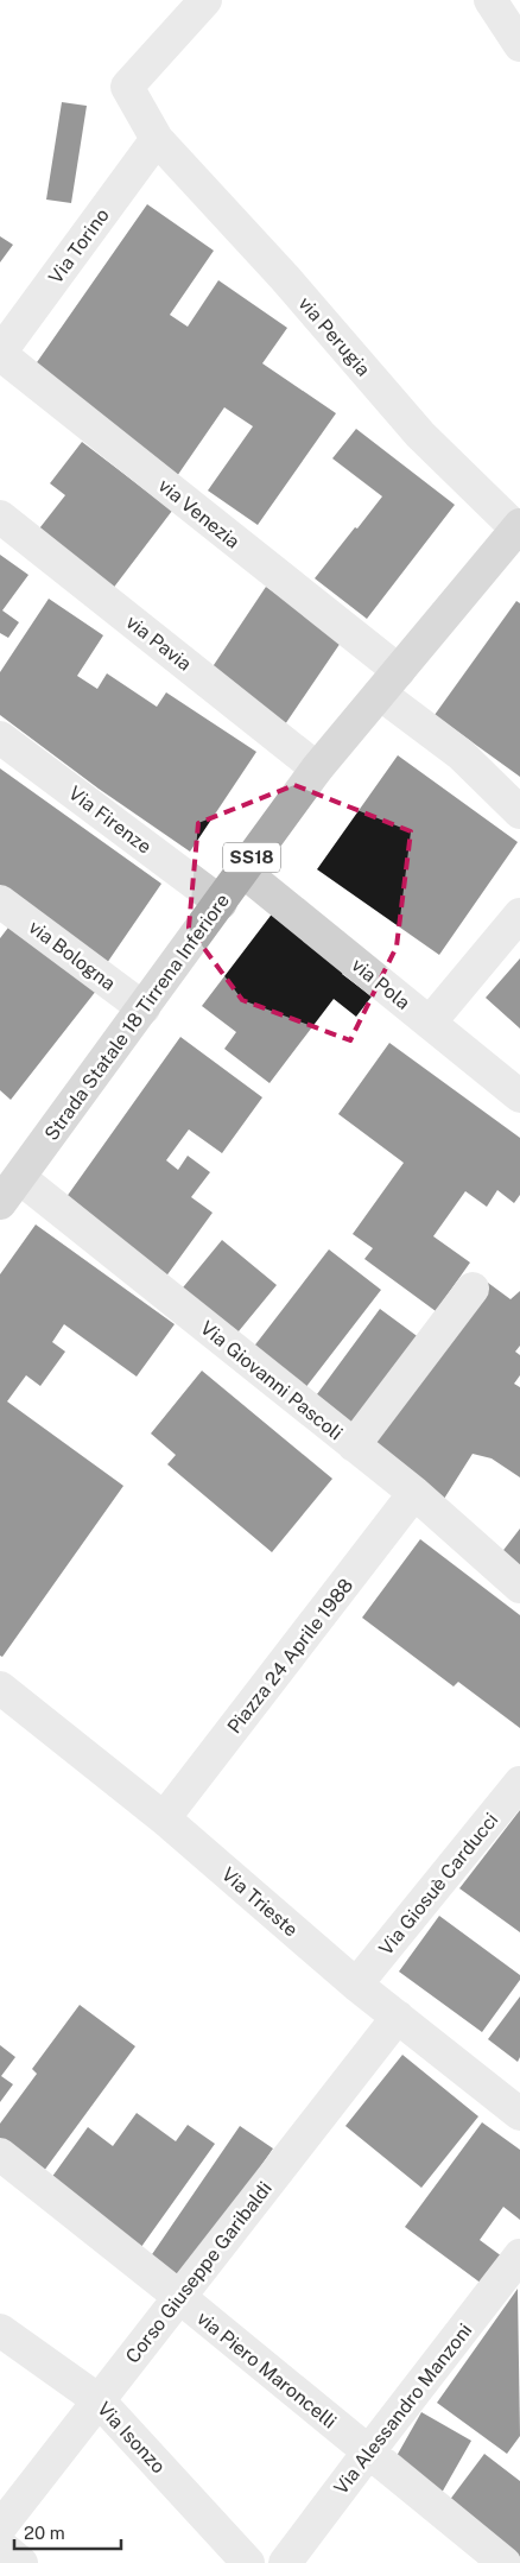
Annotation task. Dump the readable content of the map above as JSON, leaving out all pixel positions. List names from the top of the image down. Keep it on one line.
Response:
{"streets":{"main road":["SS18","Strada Statale 18 Tirrena Inferiore"],"street":["Via Torino","via Perugia","via Venezia","via Pavia","Via Firenze","via Bologna","via Pola","Via Giovanni Pascoli","Piazza 24 Aprile 1988","Via Giosuè Carducci","Via Trieste","Corso Giuseppe Garibaldi","via Piero Maroncelli","Via Alessandro Manzoni","Via Isonzo"]},"crossings":[["Via Torino","via Perugia"],["Via Torino","via Venezia"],["via Perugia","Strada Statale 18 Tirrena Inferiore"],["via Venezia","Strada Statale 18 Tirrena Inferiore"],["via Pavia","Strada Statale 18 Tirrena Inferiore"],["Via Firenze","Strada Statale 18 Tirrena Inferiore"],["via Bologna","Strada Statale 18 Tirrena Inferiore"],["via Pola","Strada Statale 18 Tirrena Inferiore"],["Strada Statale 18 Tirrena Inferiore","Via Giovanni Pascoli"],["Via Giovanni Pascoli","Piazza 24 Aprile 1988"],["Piazza 24 Aprile 1988","Via Trieste"],["Via Giosuè Carducci","Via Trieste"],["Via Trieste","Corso Giuseppe Garibaldi"],["Corso Giuseppe Garibaldi","via Piero Maroncelli"],["Corso Giuseppe Garibaldi","Via Isonzo"],["via Piero Maroncelli","Via Alessandro Manzoni"]],"scale_bar":"20 m"}
